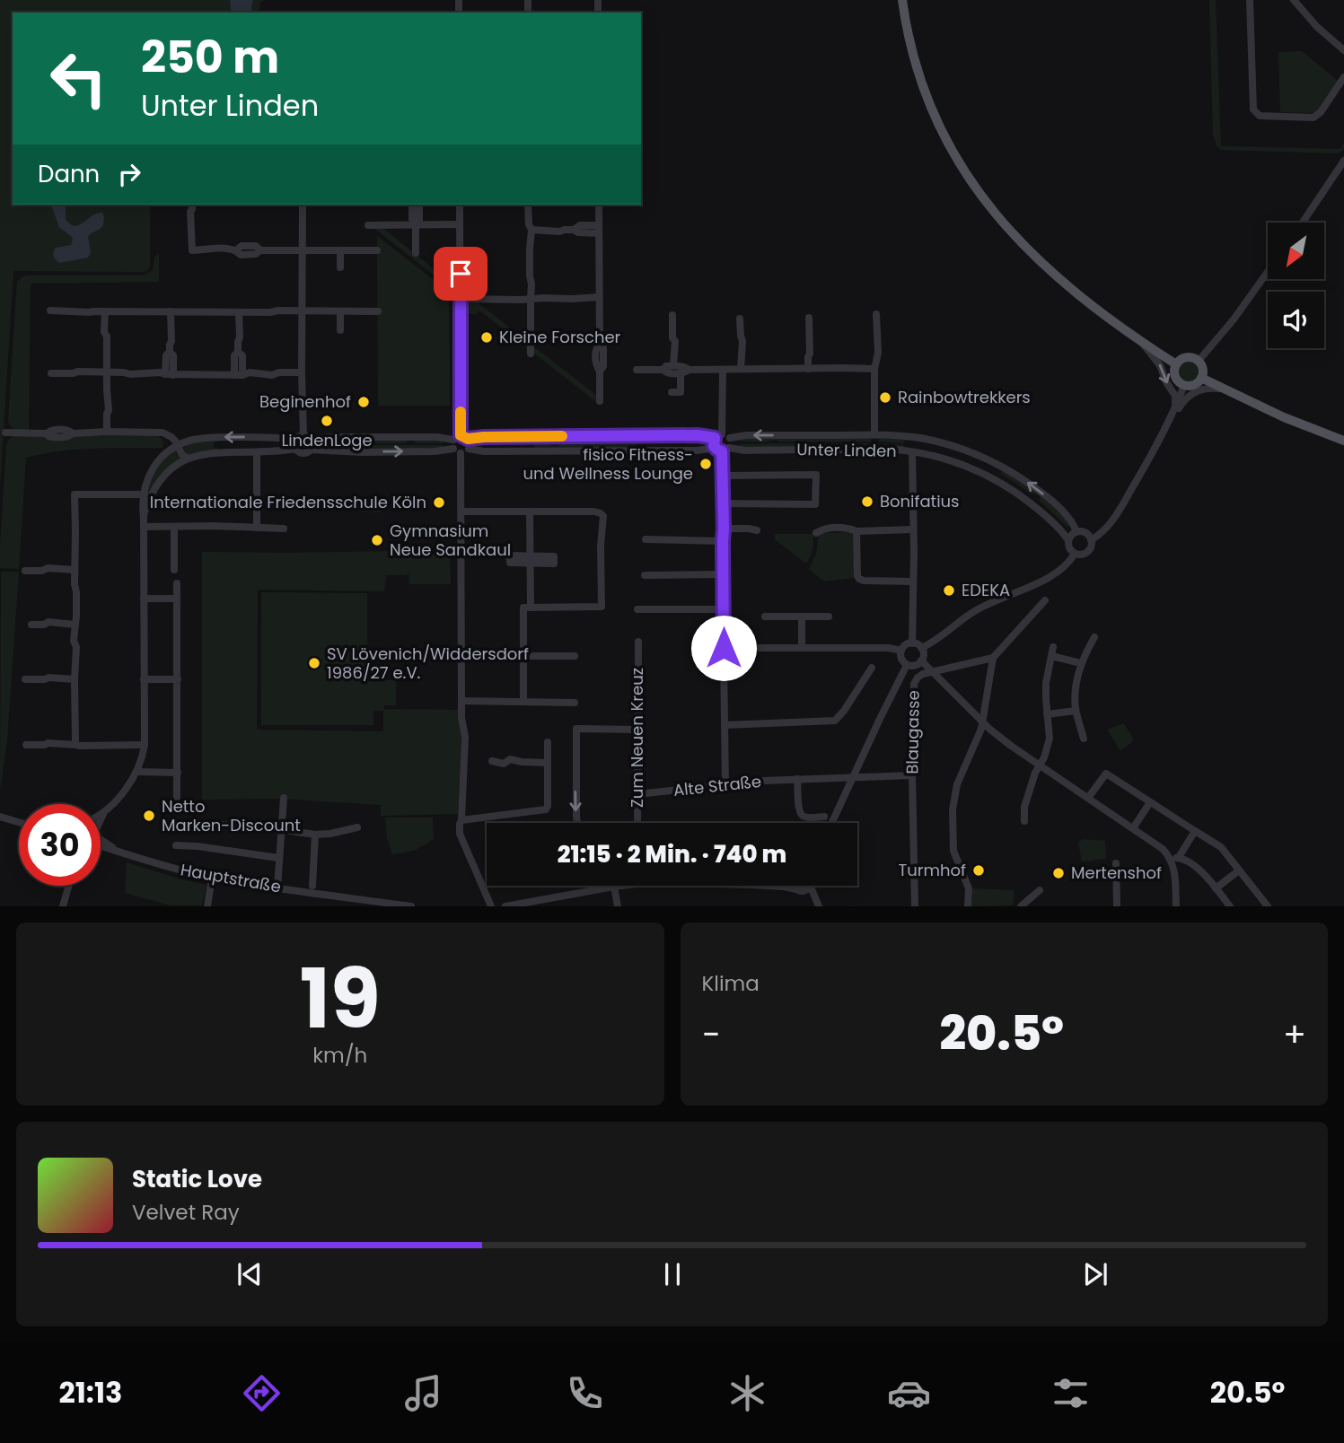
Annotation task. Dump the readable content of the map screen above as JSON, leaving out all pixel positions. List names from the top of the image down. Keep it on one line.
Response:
{"streets":{"street":["Unter Linden","Blaugasse","Zum Neuen Kreuz","Alte Straße","Hauptstraße"]},"crossings":[["Blaugasse","Alte Straße"],["Zum Neuen Kreuz","Alte Straße"]],"places":["Kleine Forscher","Rainbowtrekkers","Beginenhof","LindenLoge","fisico Fitness- und Wellness Lounge","Bonifatius","Internationale Friedensschule Köln","Gymnasium Neue Sandkaul","EDEKA","SV Lövenich/Widdersdorf 1986/27 e.V.","Netto Marken-Discount","Turmhof","Mertenshof"],"north":"bottom left","page":{"turn":["250 m","Unter Linden"],"then":"Dann","limit":"30","trip":"21:15 · 2 Min. · 740 m","tile":[["19","km/h"],"Klima"],"heat":["−","20.5°","+"],"song":["Static Love","Velvet Ray"],"tabs":["21:13","20.5°"]}}
